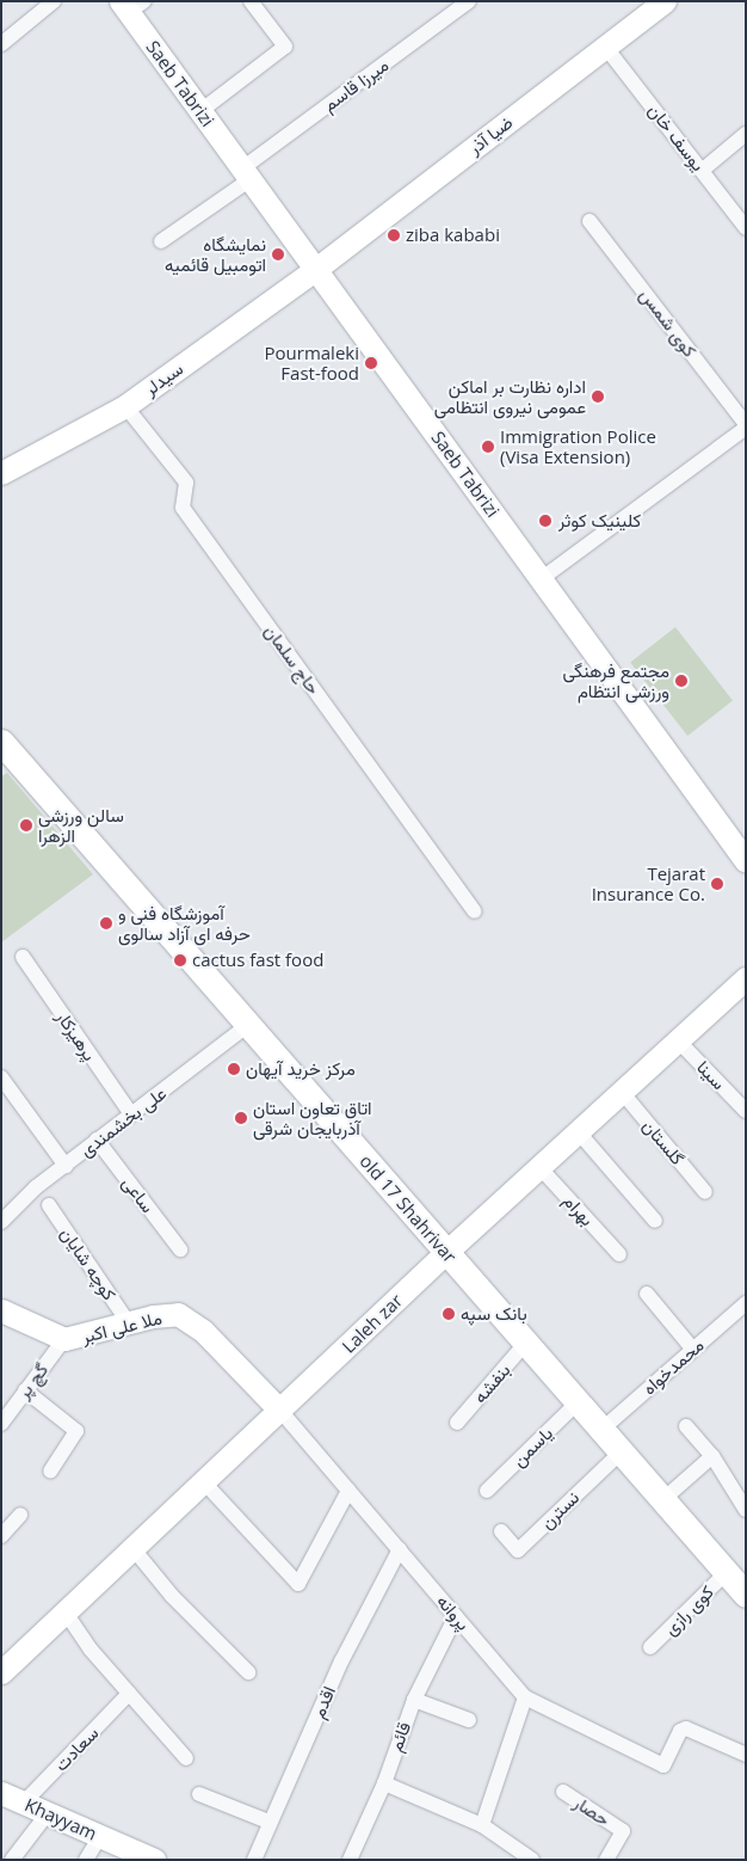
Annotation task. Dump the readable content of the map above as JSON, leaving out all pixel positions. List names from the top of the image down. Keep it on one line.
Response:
{"streets":{"main road":["Saeb Tabrizi","ضیا آذر","سیدلر","old 17 Shahrivar","Laleh zar","ملا علی اکبر","Khayyam"],"street":["میرزا قاسم","یوسف خان","کوی شمس","حاج سلمان","پرهیزکار","سینا","علی بخشمندی","گلستان","ساعی","بهرام","کوچه شایان","محمدخواه","گچ پر","بنفشه","یاسمن","نسترن","کوی رازی","پروانه","اقدم","قائم","سعادت","حصار"]},"crossings":[["Saeb Tabrizi","میرزا قاسم"],["Saeb Tabrizi","ضیا آذر"],["Saeb Tabrizi","کوی شمس"],["Saeb Tabrizi","سیدلر"],["ضیا آذر","یوسف خان"],["ضیا آذر","سیدلر"],["سیدلر","حاج سلمان"],["پرهیزکار","علی بخشمندی"],["سینا","Laleh zar"],["علی بخشمندی","ساعی"],["علی بخشمندی","old 17 Shahrivar"],["گلستان","Laleh zar"],["old 17 Shahrivar","Laleh zar"],["old 17 Shahrivar","محمدخواه"],["old 17 Shahrivar","بنفشه"],["old 17 Shahrivar","یاسمن"],["old 17 Shahrivar","نسترن"],["old 17 Shahrivar","کوی رازی"],["بهرام","Laleh zar"],["کوچه شایان","ملا علی اکبر"],["Laleh zar","ملا علی اکبر"],["Laleh zar","پروانه"],["ملا علی اکبر","گچ پر"],["ملا علی اکبر","پروانه"],["پروانه","اقدم"],["پروانه","قائم"],["سعادت","Khayyam"]],"places":["ziba kababi","نمایشگاه اتومبیل قائمیه","Pourmaleki Fast-food","اداره نظارت بر اماکن عمومی نیروی انتظامی","Immigration Police (Visa Extension)","کلینیک کوثر","مجتمع فرهنگی ورزشی انتظام","سالن ورزشی الزهرا","Tejarat Insurance Co.","آموزشگاه فنی و حرفه ای آزاد سالوی","cactus fast food","مرکز خرید آیهان","اتاق تعاون استان آذربایجان شرقی","بانک سپه"]}
